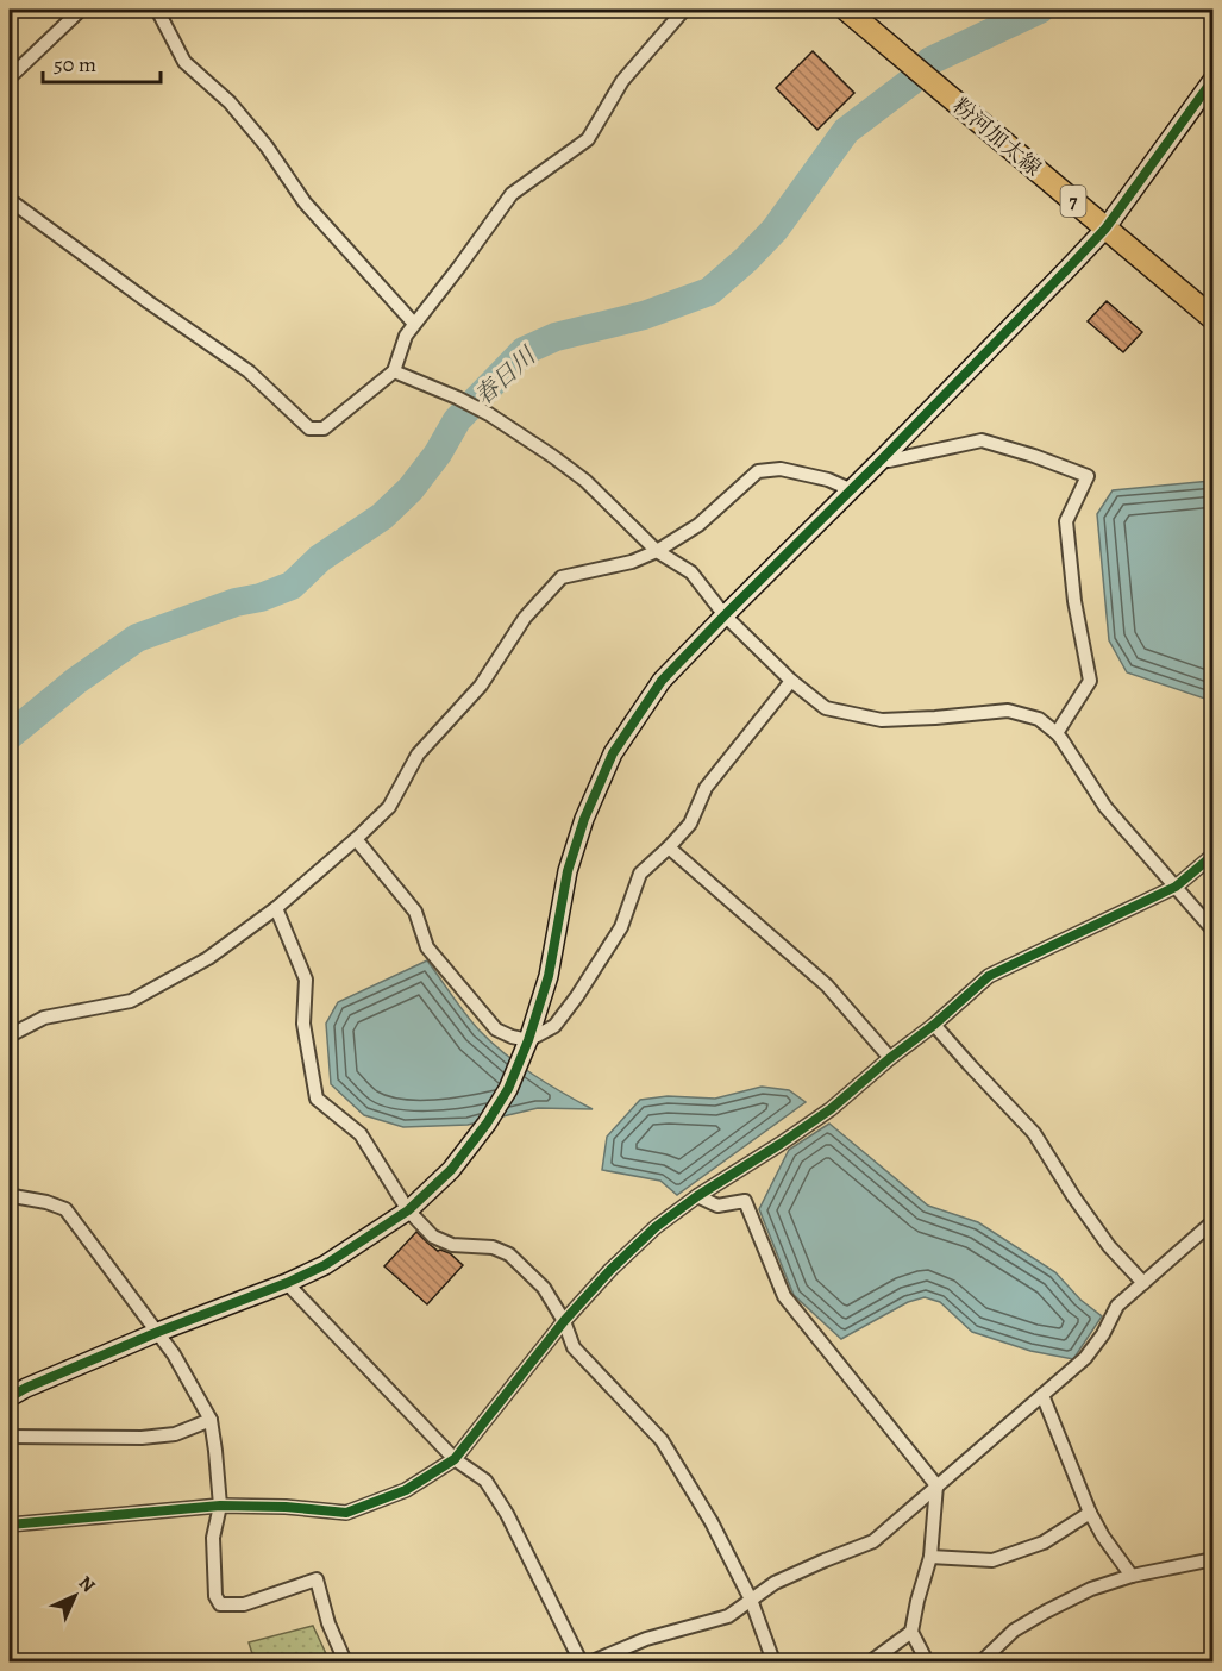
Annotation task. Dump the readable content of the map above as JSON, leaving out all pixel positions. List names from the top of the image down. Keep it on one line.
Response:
{"streets":{"main road":["粉河加太線","7"]},"water":["春日川"],"scale_bar":"50 m","north":"top right"}
